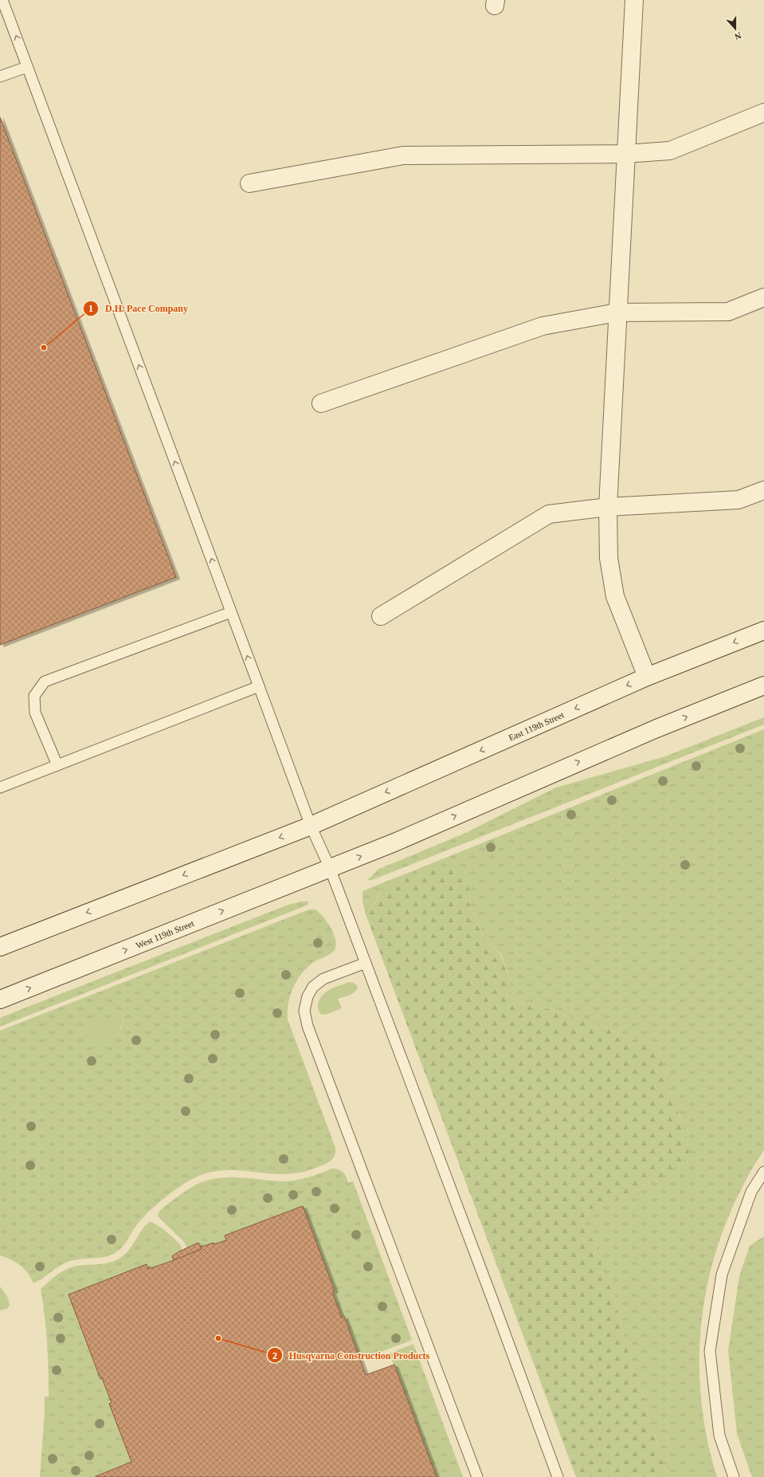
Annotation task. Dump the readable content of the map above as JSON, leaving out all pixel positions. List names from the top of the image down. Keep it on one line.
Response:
{"streets":{"street":["East 119th Street","West 119th Street"]},"places":["D.H. Pace Company","Husqvarna Construction Products"],"north":"bottom"}
